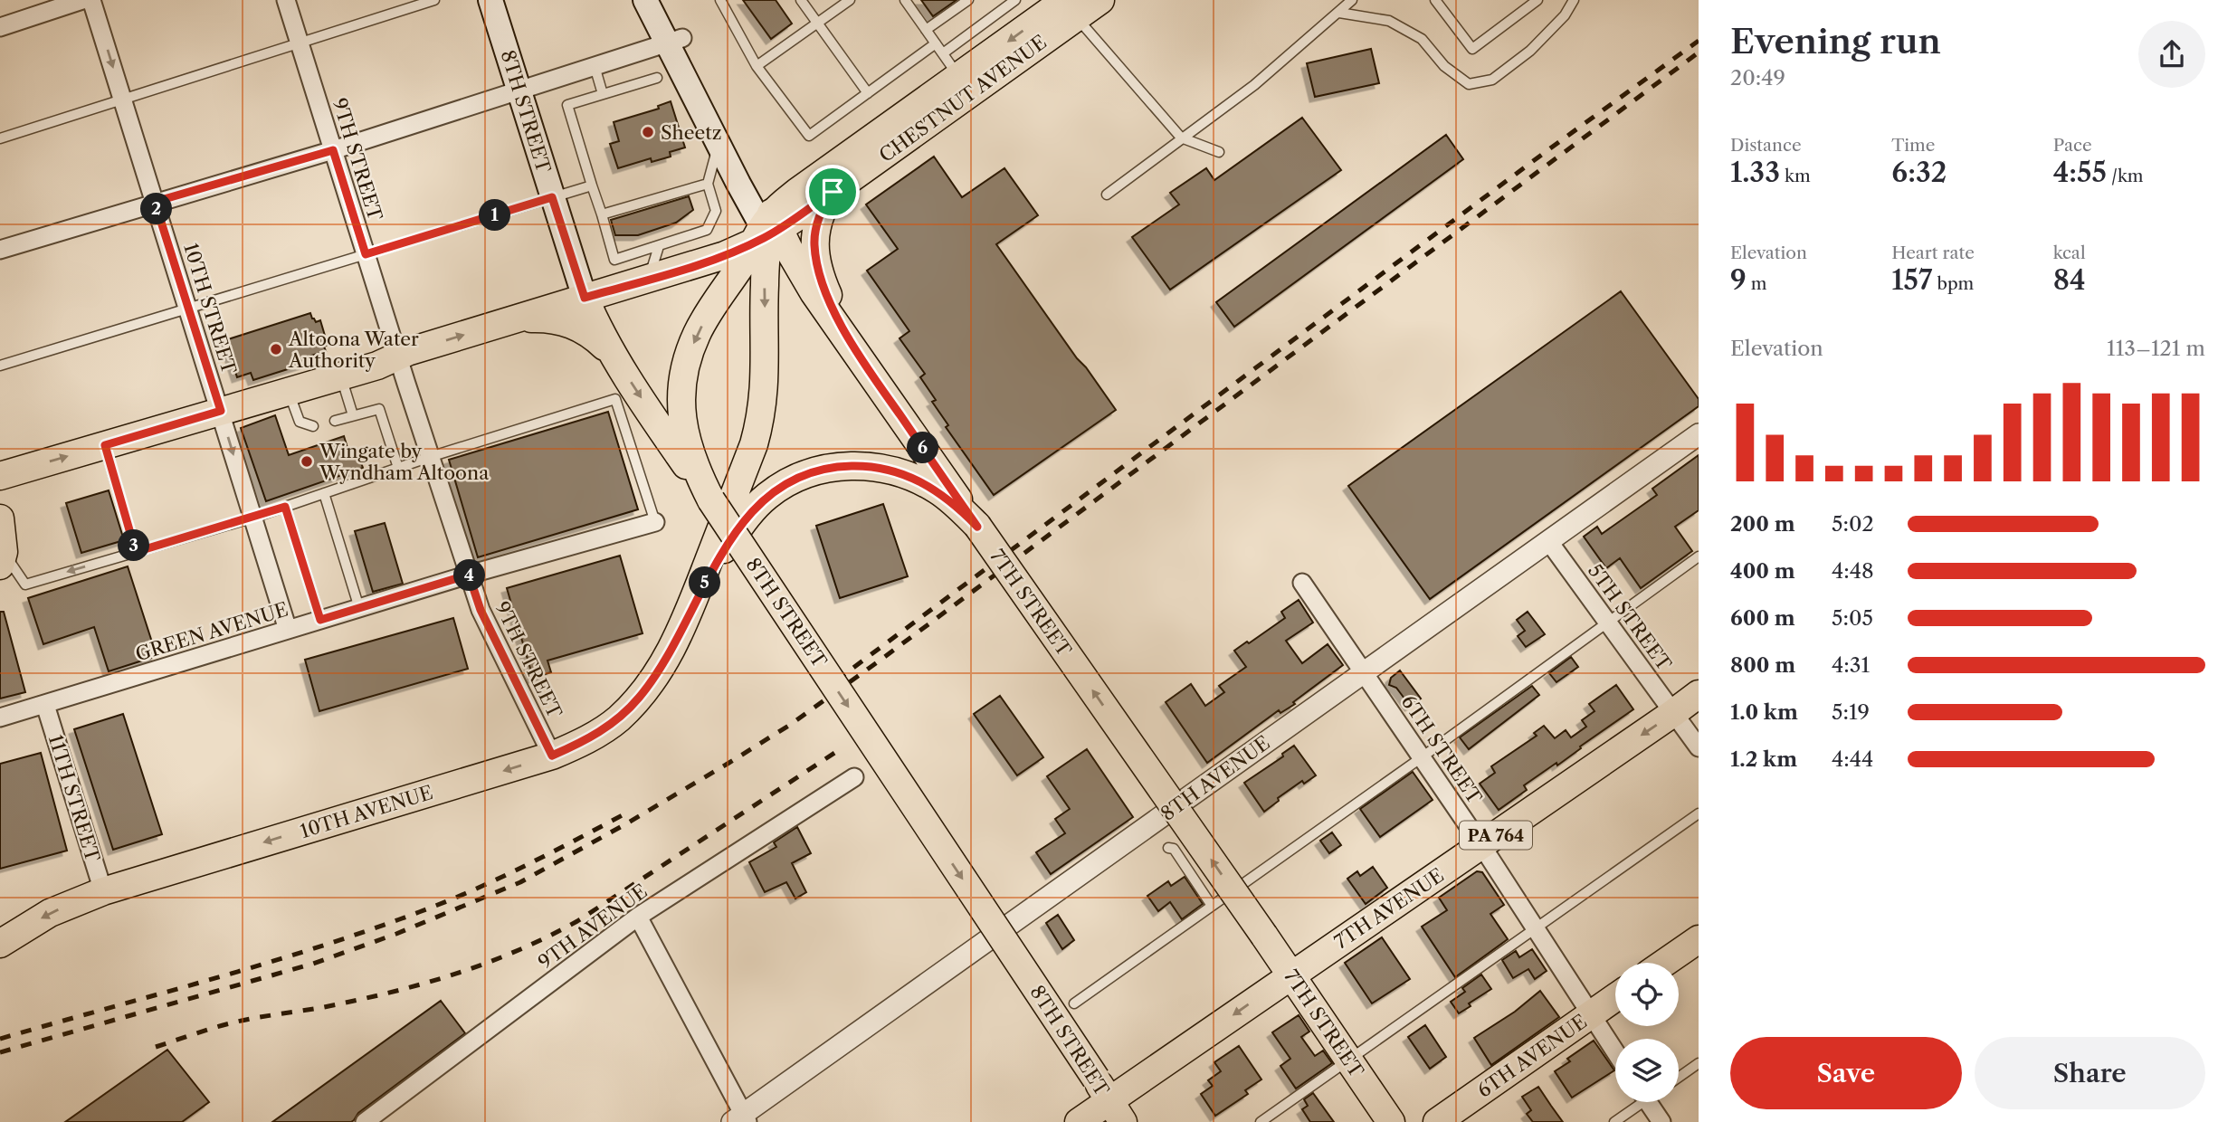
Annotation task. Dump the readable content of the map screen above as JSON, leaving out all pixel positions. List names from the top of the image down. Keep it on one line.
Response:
{"streets":{"main road":["CHESTNUT AVENUE","8TH STREET","7TH STREET","10TH AVENUE","PA 764","7TH AVENUE","6TH AVENUE"],"street":["9TH STREET","10TH STREET","5TH STREET","GREEN AVENUE","6TH STREET","8TH AVENUE","11TH STREET","9TH AVENUE"]},"crossings":[["CHESTNUT AVENUE","8TH STREET"],["CHESTNUT AVENUE","9TH STREET"],["CHESTNUT AVENUE","10TH STREET"],["CHESTNUT AVENUE","7TH STREET"],["8TH STREET","7TH AVENUE"],["9TH STREET","GREEN AVENUE"],["9TH STREET","10TH AVENUE"],["10TH STREET","GREEN AVENUE"],["7TH STREET","7TH AVENUE"],["5TH STREET","8TH AVENUE"],["5TH STREET","7TH AVENUE"],["GREEN AVENUE","11TH STREET"],["6TH STREET","8TH AVENUE"],["6TH STREET","7TH AVENUE"],["6TH STREET","6TH AVENUE"],["11TH STREET","10TH AVENUE"]],"one_way":["8TH STREET","10TH AVENUE","7TH AVENUE"],"places":["Sheetz","Altoona Water Authority","Wingate by Wyndham Altoona"],"page":{"heading":["Evening run","20:49"],"stats":[["Distance","1.33 km"],["Time","6:32"],["Pace","4:55 /km"],["Elevation","9 m"],["Heart rate","157 bpm"],["kcal","84"]],"pins":["2","1","6","3","4","5"],"chart":["Elevation","113–121 m"],"list":[{"name":"200 m","note":"5:02"},{"name":"400 m","note":"4:48"},{"name":"600 m","note":"5:05"},{"name":"800 m","note":"4:31"},{"name":"1.0 km","note":"5:19"},{"name":"1.2 km","note":"4:44"}],"buttons":["Save","Share"]}}
